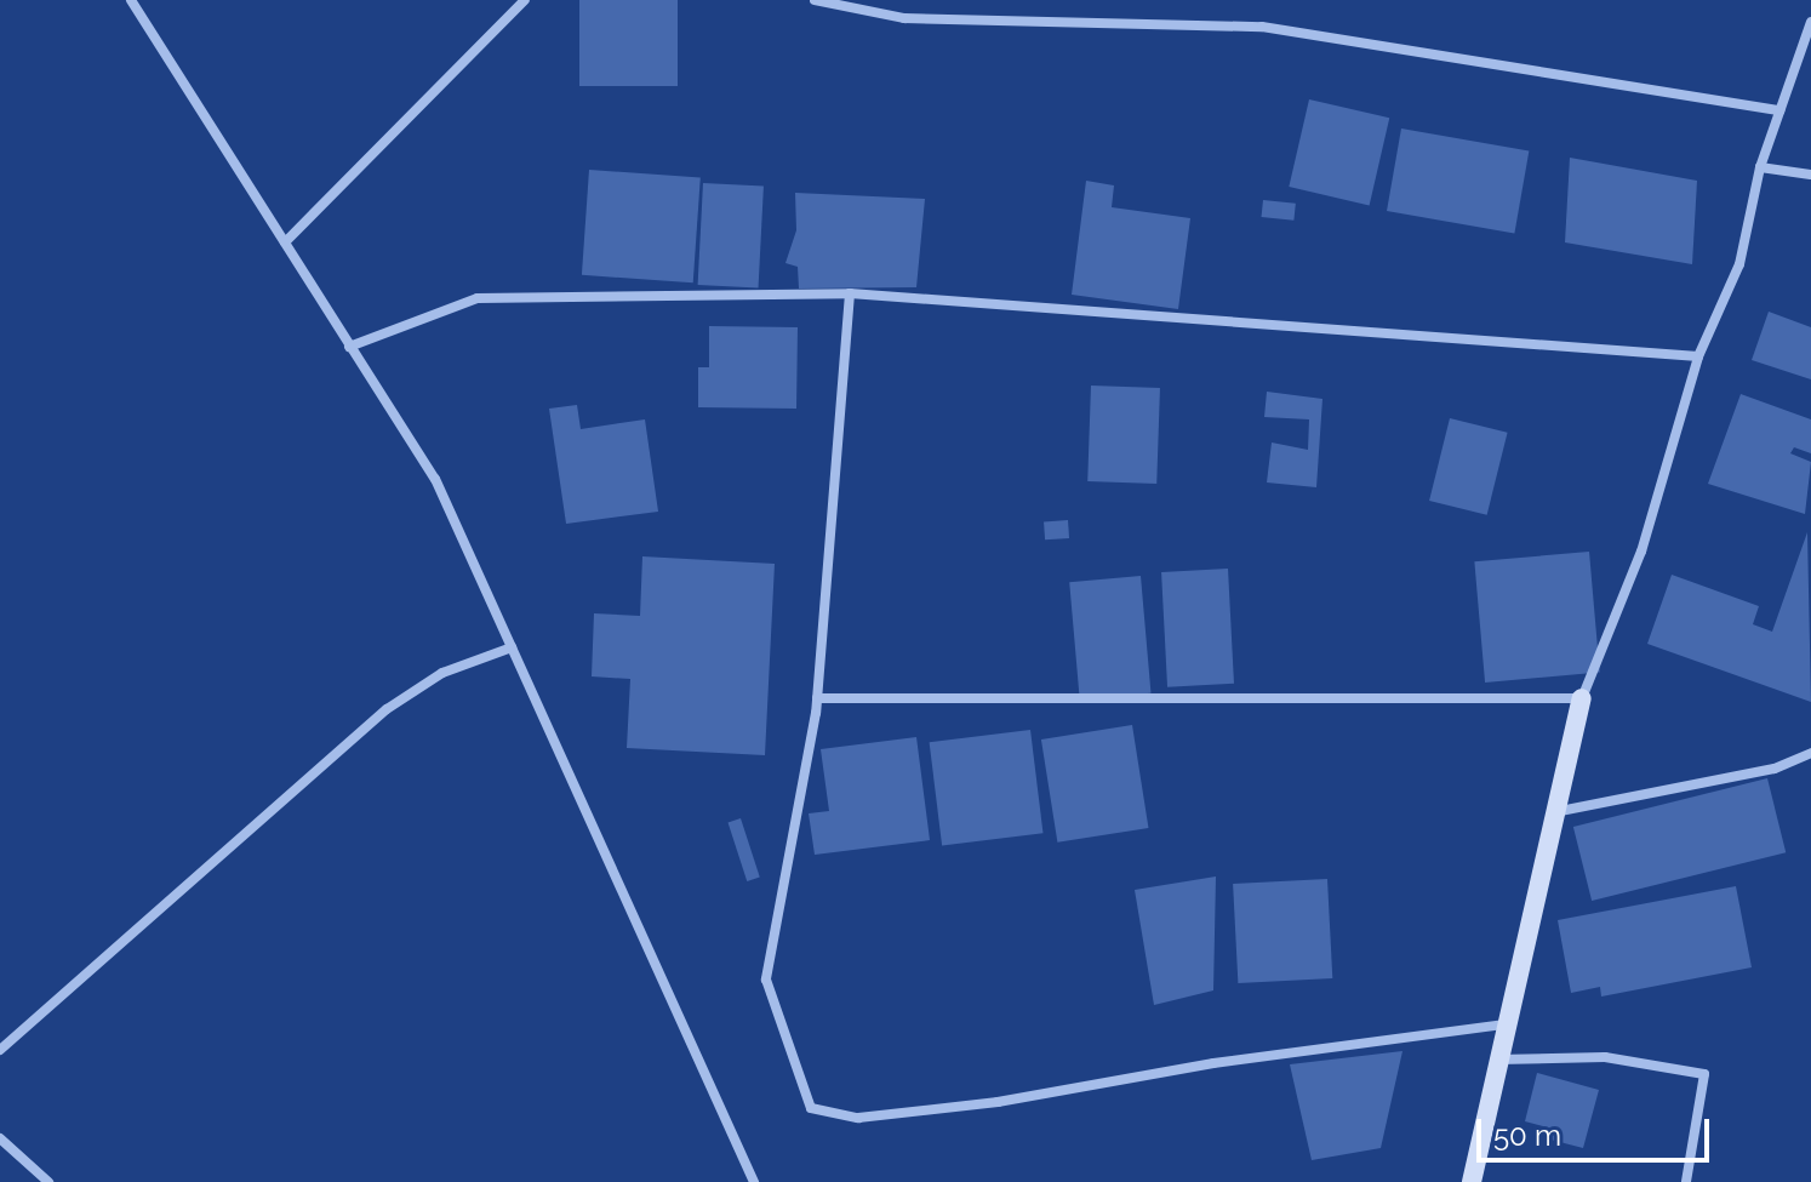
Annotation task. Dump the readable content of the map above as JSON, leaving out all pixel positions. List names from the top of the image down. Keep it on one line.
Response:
{"scale_bar":"50 m"}
